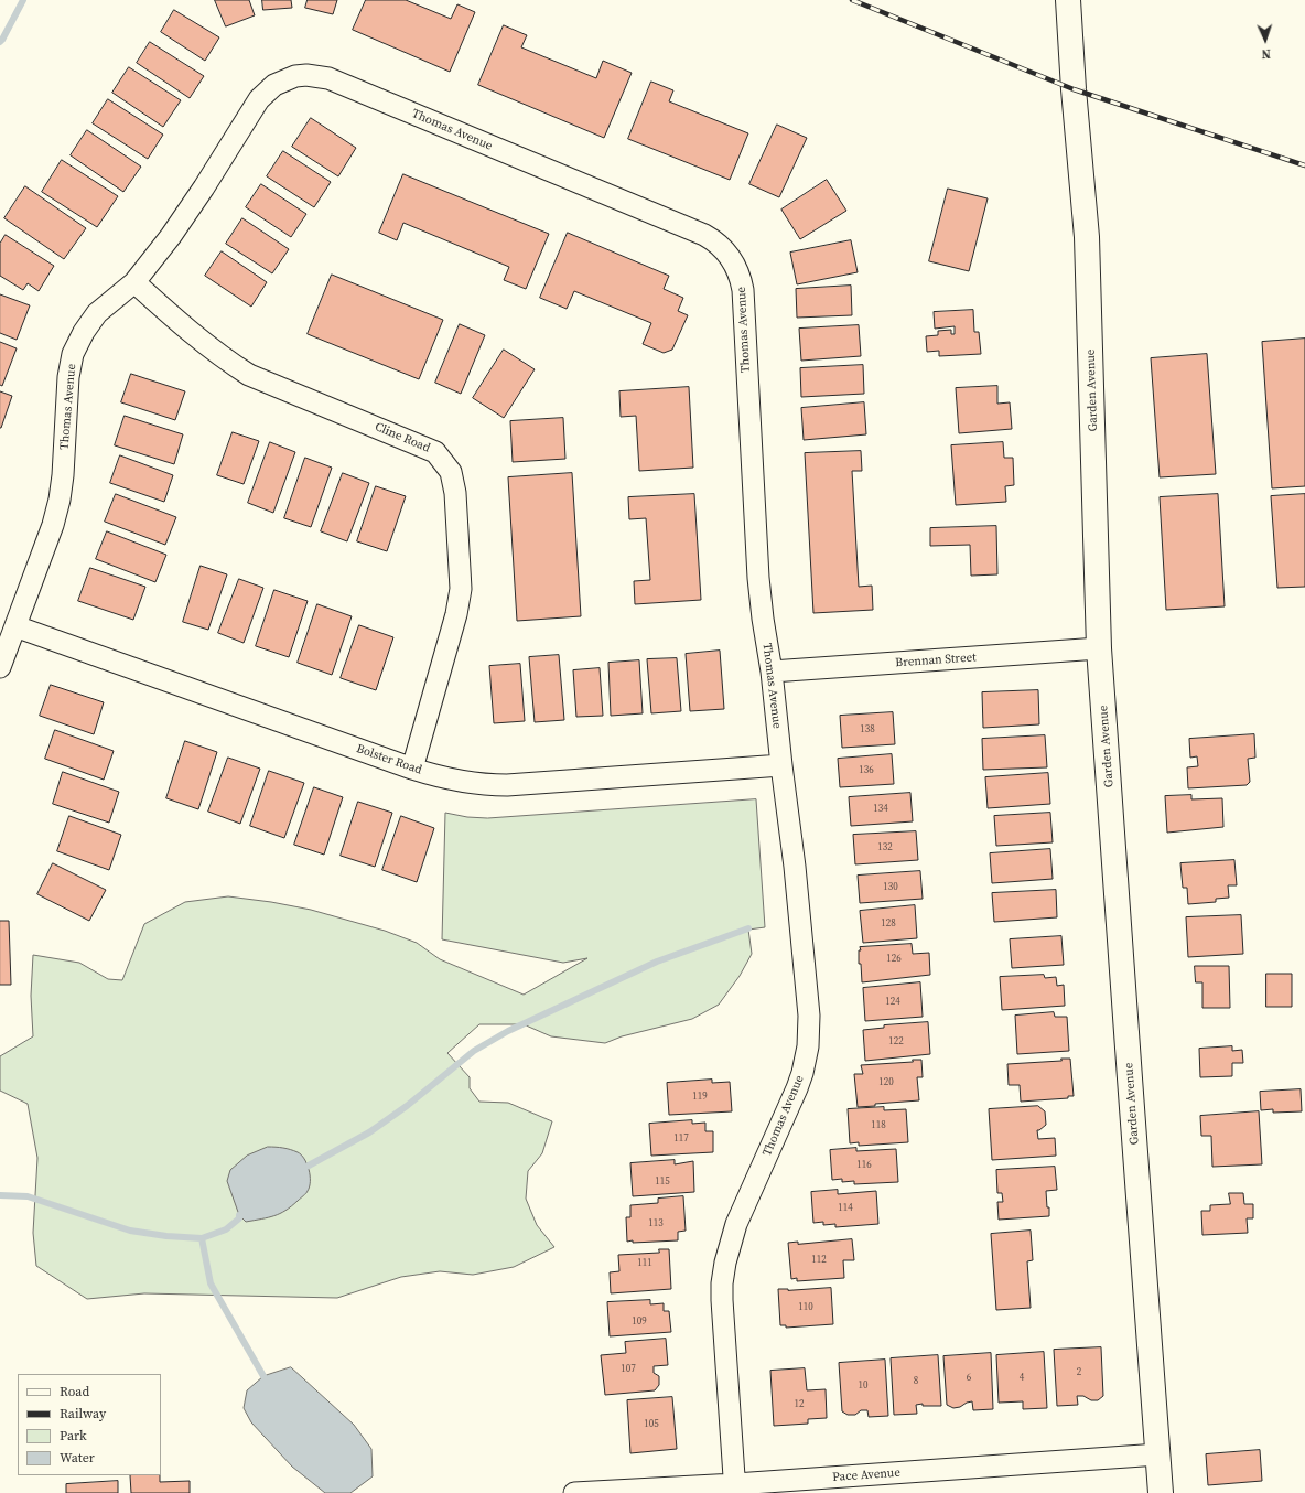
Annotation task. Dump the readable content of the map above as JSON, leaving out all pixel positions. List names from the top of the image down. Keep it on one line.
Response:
{"streets":{"street":["Thomas Avenue","Garden Avenue","Cline Road","Brennan Street","Bolster Road","Pace Avenue"]},"crossings":[["Thomas Avenue","Cline Road"],["Thomas Avenue","Brennan Street"],["Thomas Avenue","Bolster Road"],["Thomas Avenue","Pace Avenue"],["Garden Avenue","Brennan Street"],["Garden Avenue","Pace Avenue"],["Cline Road","Bolster Road"]],"house_numbers":["138","136","134","132","130","128","126","124","122","120","119","118","117","116","115","114","113","112","111","110","109","107","2","6","4","8","10","12","105"],"legend":["Road","Railway","Park","Water"],"north":"bottom"}
